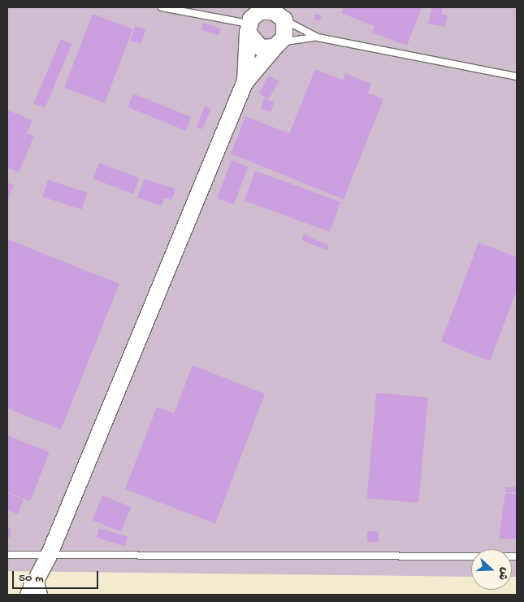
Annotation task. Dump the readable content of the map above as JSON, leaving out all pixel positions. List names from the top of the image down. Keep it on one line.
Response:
{"scale_bar":"50 m","north":"right"}
